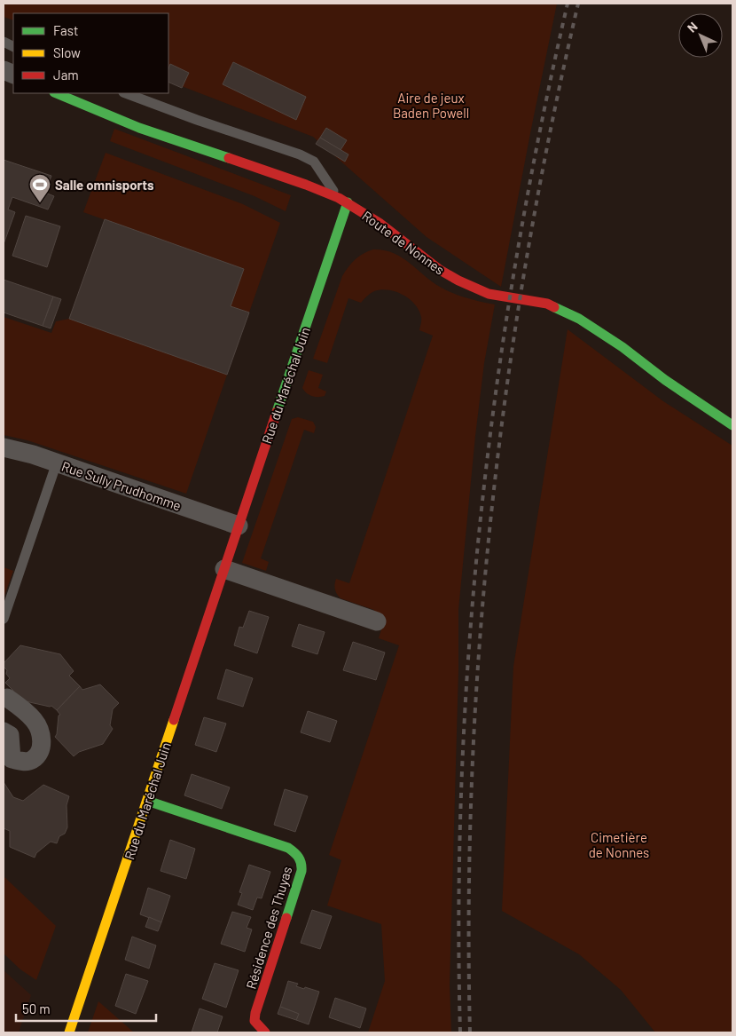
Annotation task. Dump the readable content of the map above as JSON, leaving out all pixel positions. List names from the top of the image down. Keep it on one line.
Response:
{"streets":{"street":["Route de Nonnes","Rue du Maréchal Juin","Rue Sully Prudhomme","Résidence des Thuyas"]},"crossings":[["Route de Nonnes","Rue du Maréchal Juin"],["Rue du Maréchal Juin","Rue Sully Prudhomme"],["Rue du Maréchal Juin","Résidence des Thuyas"]],"parks":["Aire de jeux Baden Powell","Cimetière de Nonnes"],"places":{"sports":["Salle omnisports"]},"legend":["Fast","Slow","Jam"],"scale_bar":"50 m","north":"top left"}
